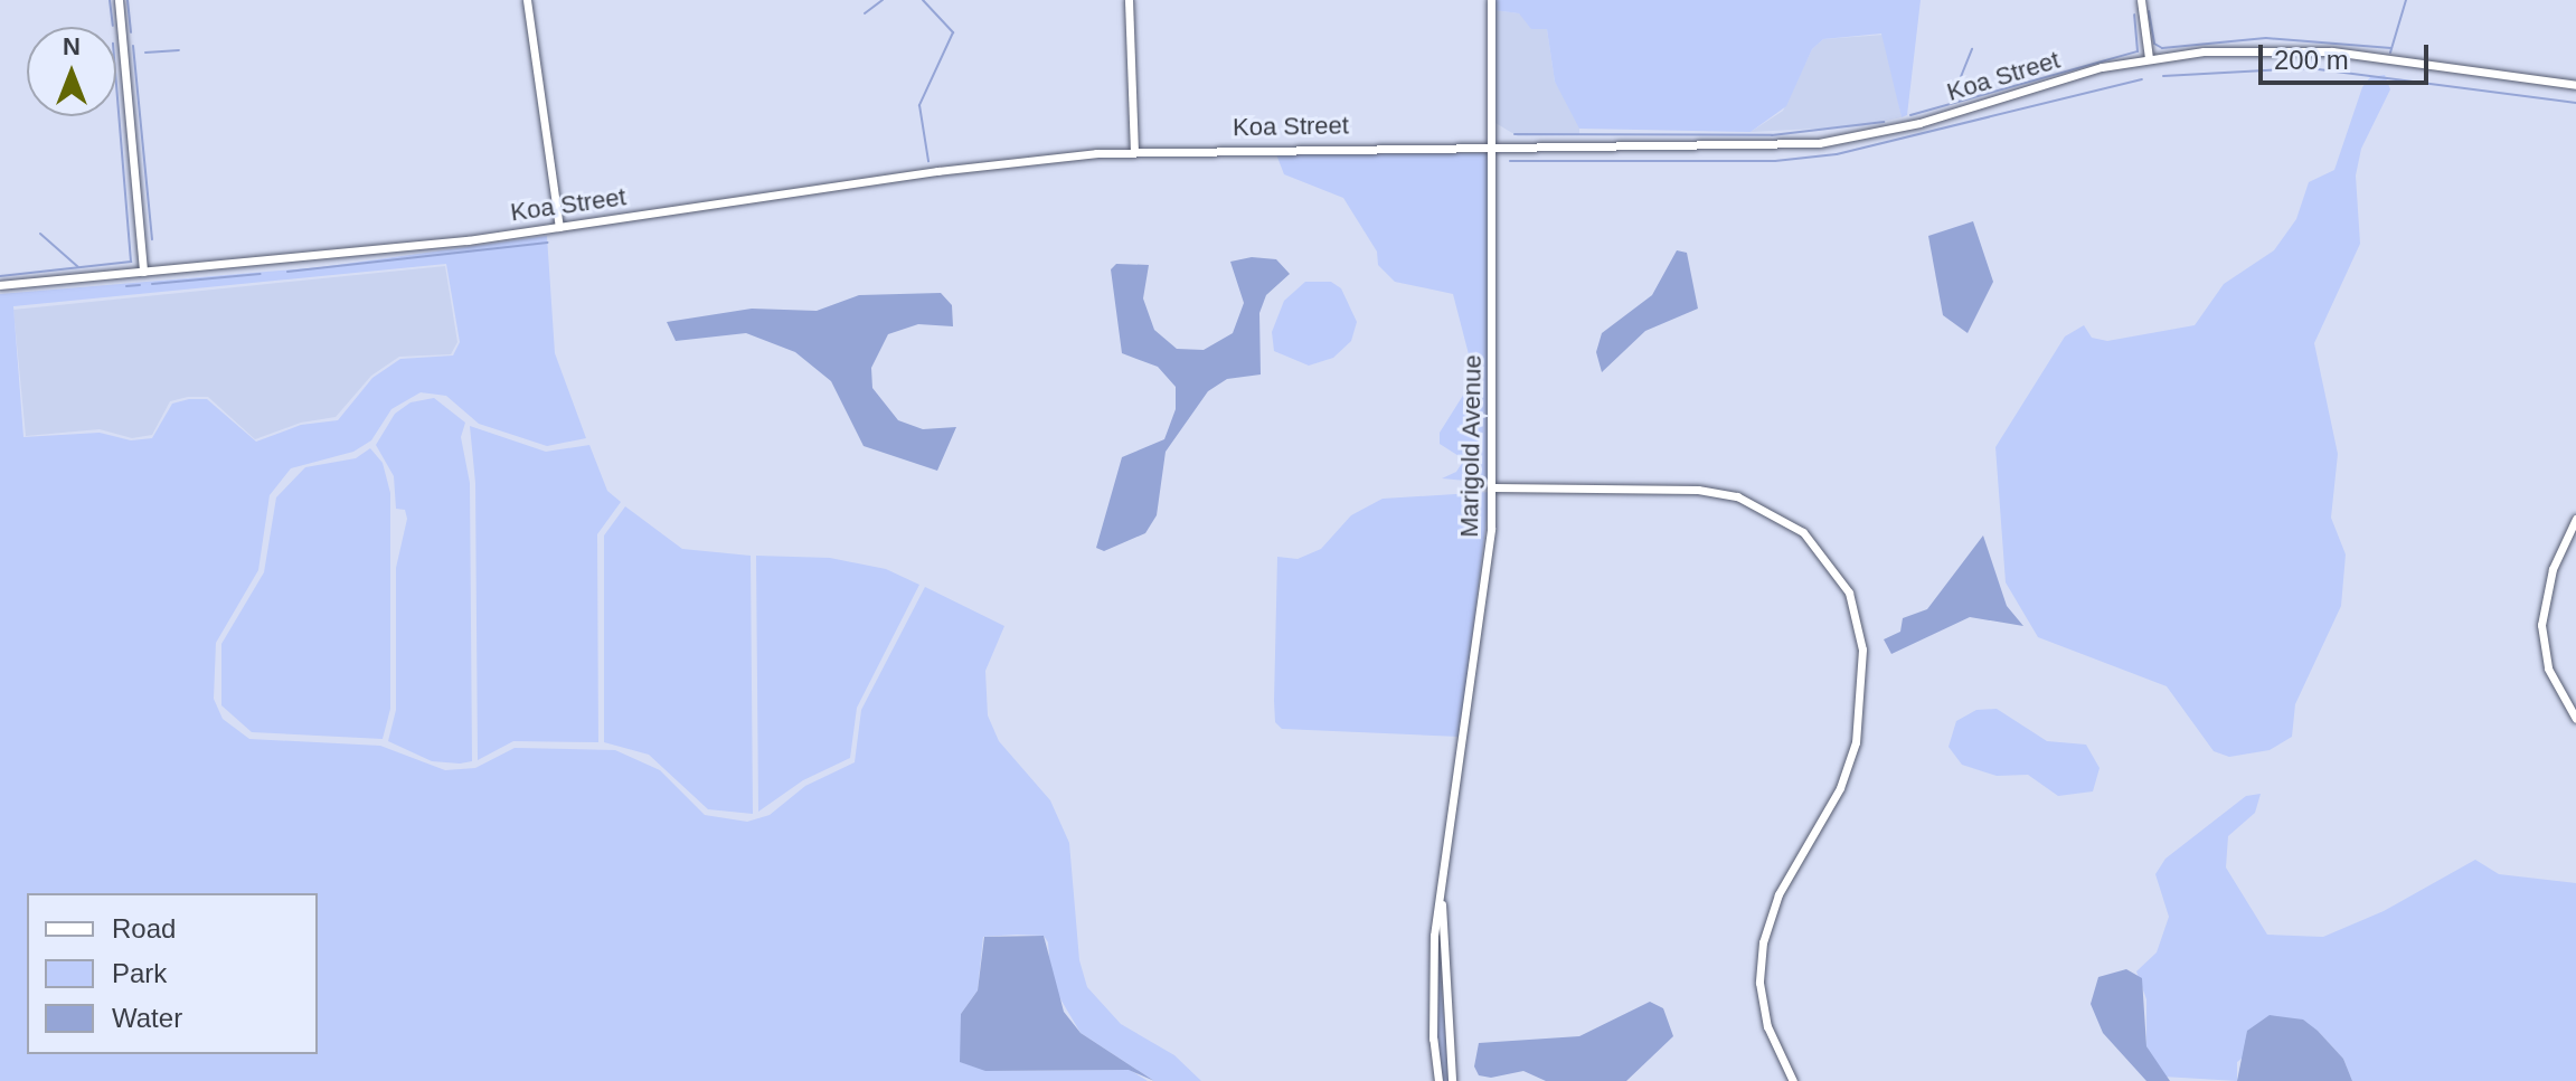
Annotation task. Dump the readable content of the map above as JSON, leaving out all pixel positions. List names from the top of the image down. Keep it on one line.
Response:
{"streets":{"main road":["Koa Street","Marigold Avenue"]},"crossings":[["Koa Street","Marigold Avenue"]],"legend":["Road","Park","Water"],"scale_bar":"200 m","north":"top"}
